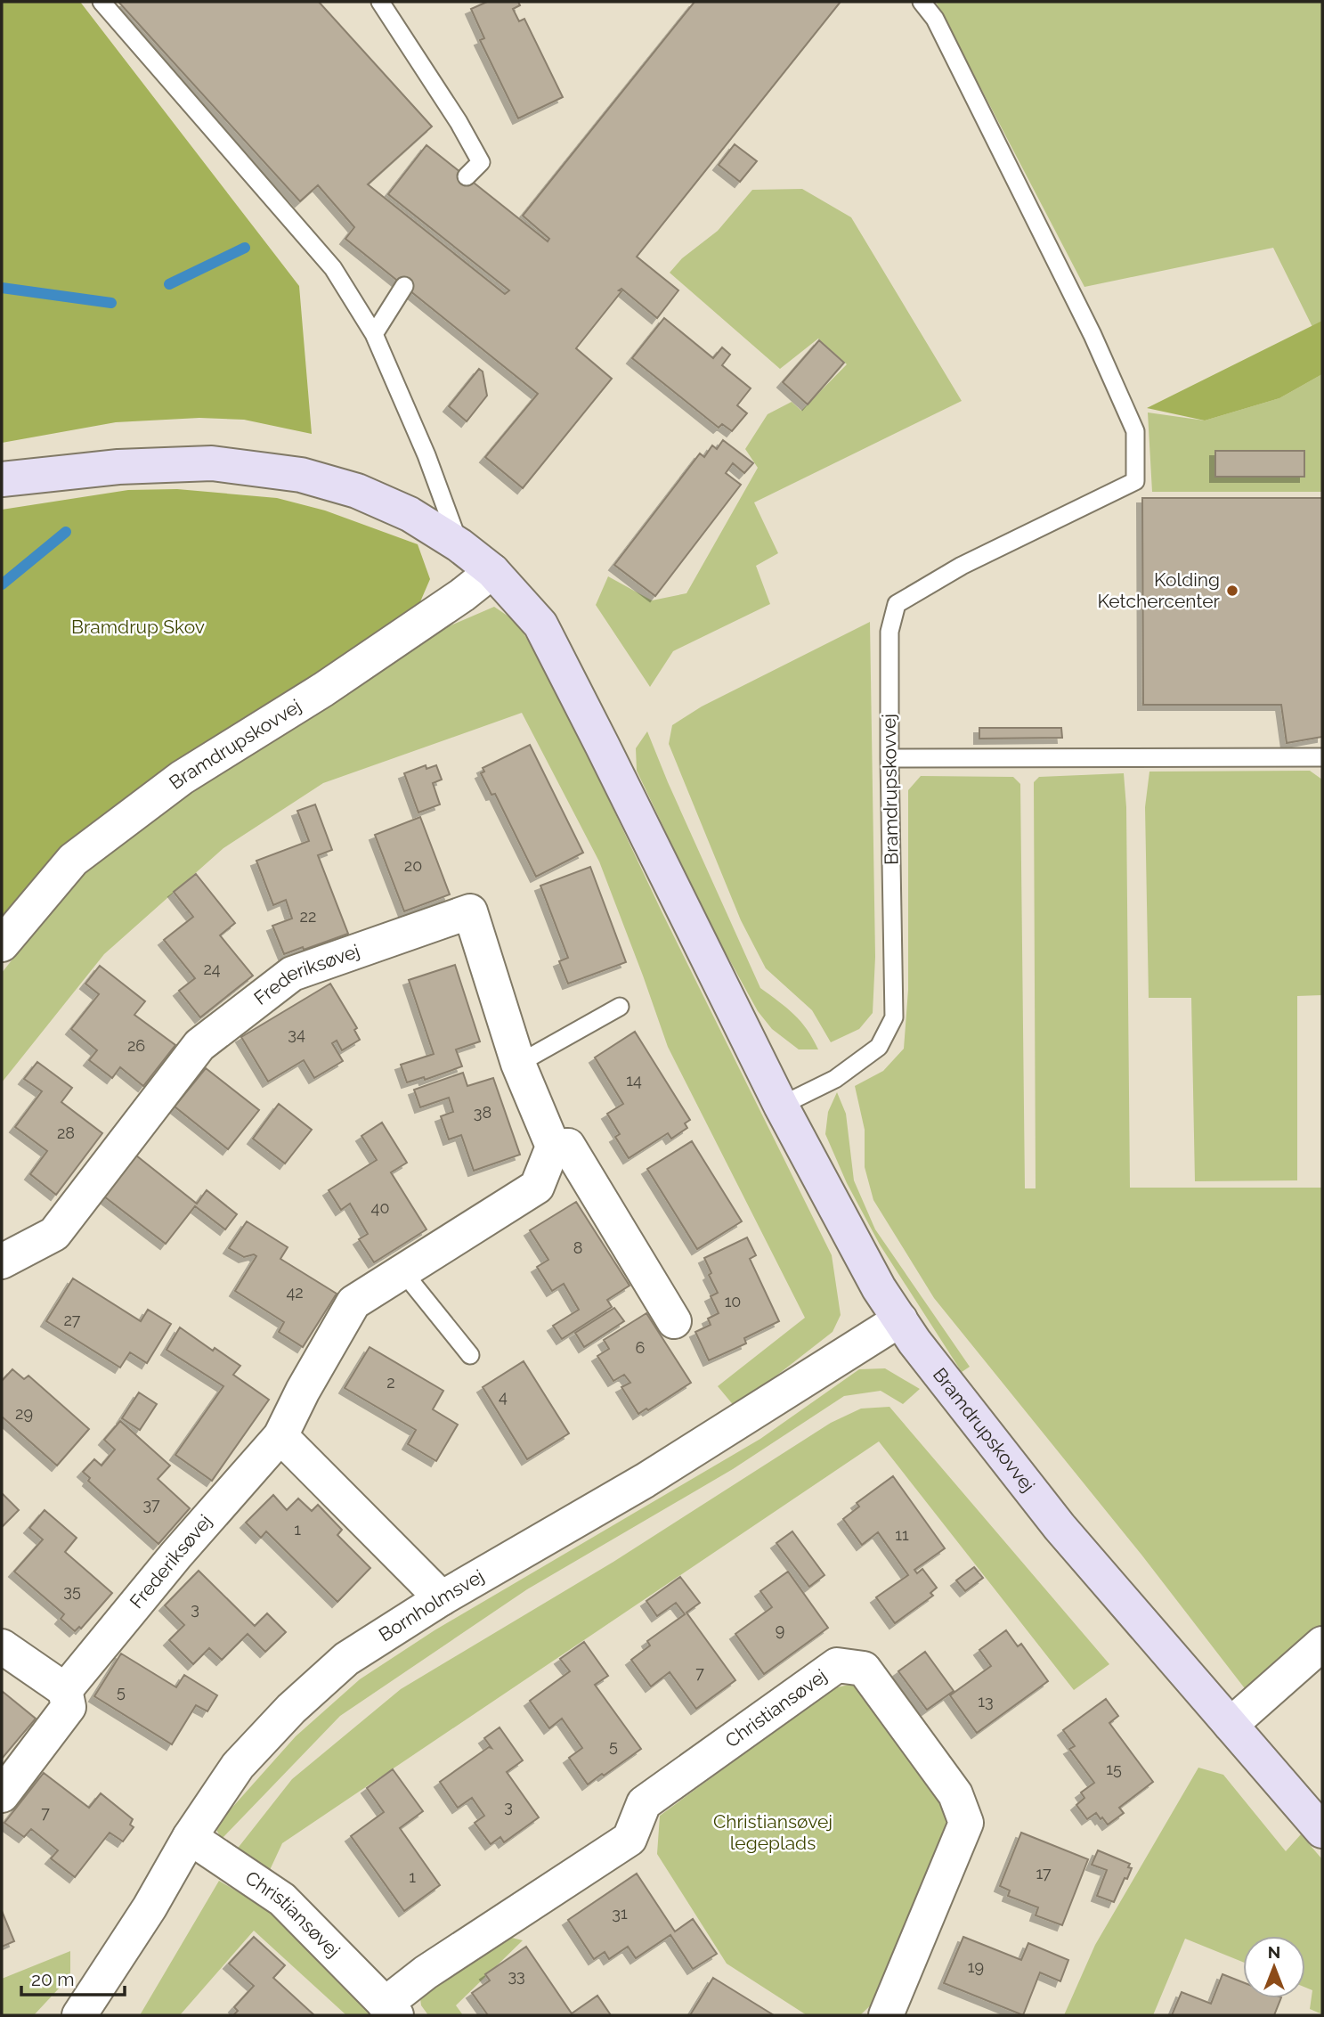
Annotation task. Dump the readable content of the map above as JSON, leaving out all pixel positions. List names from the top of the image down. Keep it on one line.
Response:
{"streets":{"street":["Bramdrupskovvej","Frederiksøvej","Bornholmsvej","Christiansøvej"]},"crossings":[["Bramdrupskovvej","Bornholmsvej"],["Bornholmsvej","Christiansøvej"]],"parks":["Bramdrup Skov","Christiansøvej legeplads"],"places":["Kolding Ketchercenter"],"house_numbers":["20","22","24","34","26","14","38","28","40","8","42","10","27","6","2","4","29","37","1","11","35","3","9","7","5","13","5","15","3","7","17","1","31","19","33"],"scale_bar":"20 m","north":"top"}
